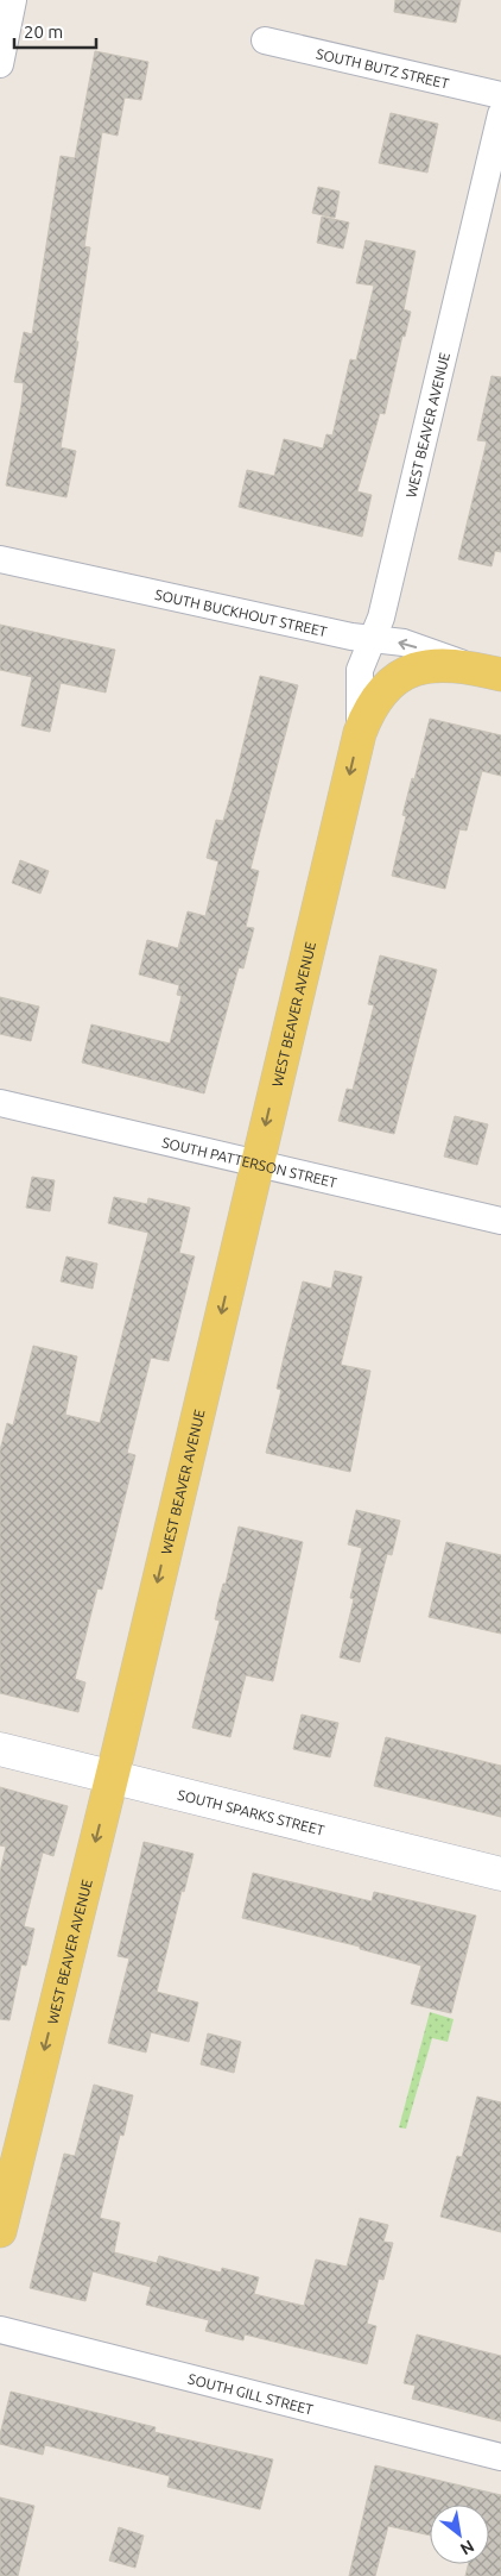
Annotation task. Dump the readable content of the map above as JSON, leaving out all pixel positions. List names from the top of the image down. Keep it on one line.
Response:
{"streets":{"main road":["WEST BEAVER AVENUE","SOUTH BUCKHOUT STREET"],"street":["SOUTH BUTZ STREET","SOUTH PATTERSON STREET","SOUTH SPARKS STREET","SOUTH GILL STREET"]},"crossings":[["WEST BEAVER AVENUE","SOUTH BUCKHOUT STREET"],["WEST BEAVER AVENUE","SOUTH PATTERSON STREET"],["WEST BEAVER AVENUE","SOUTH SPARKS STREET"]],"one_way":["WEST BEAVER AVENUE"],"scale_bar":"20 m","north":"bottom right"}
